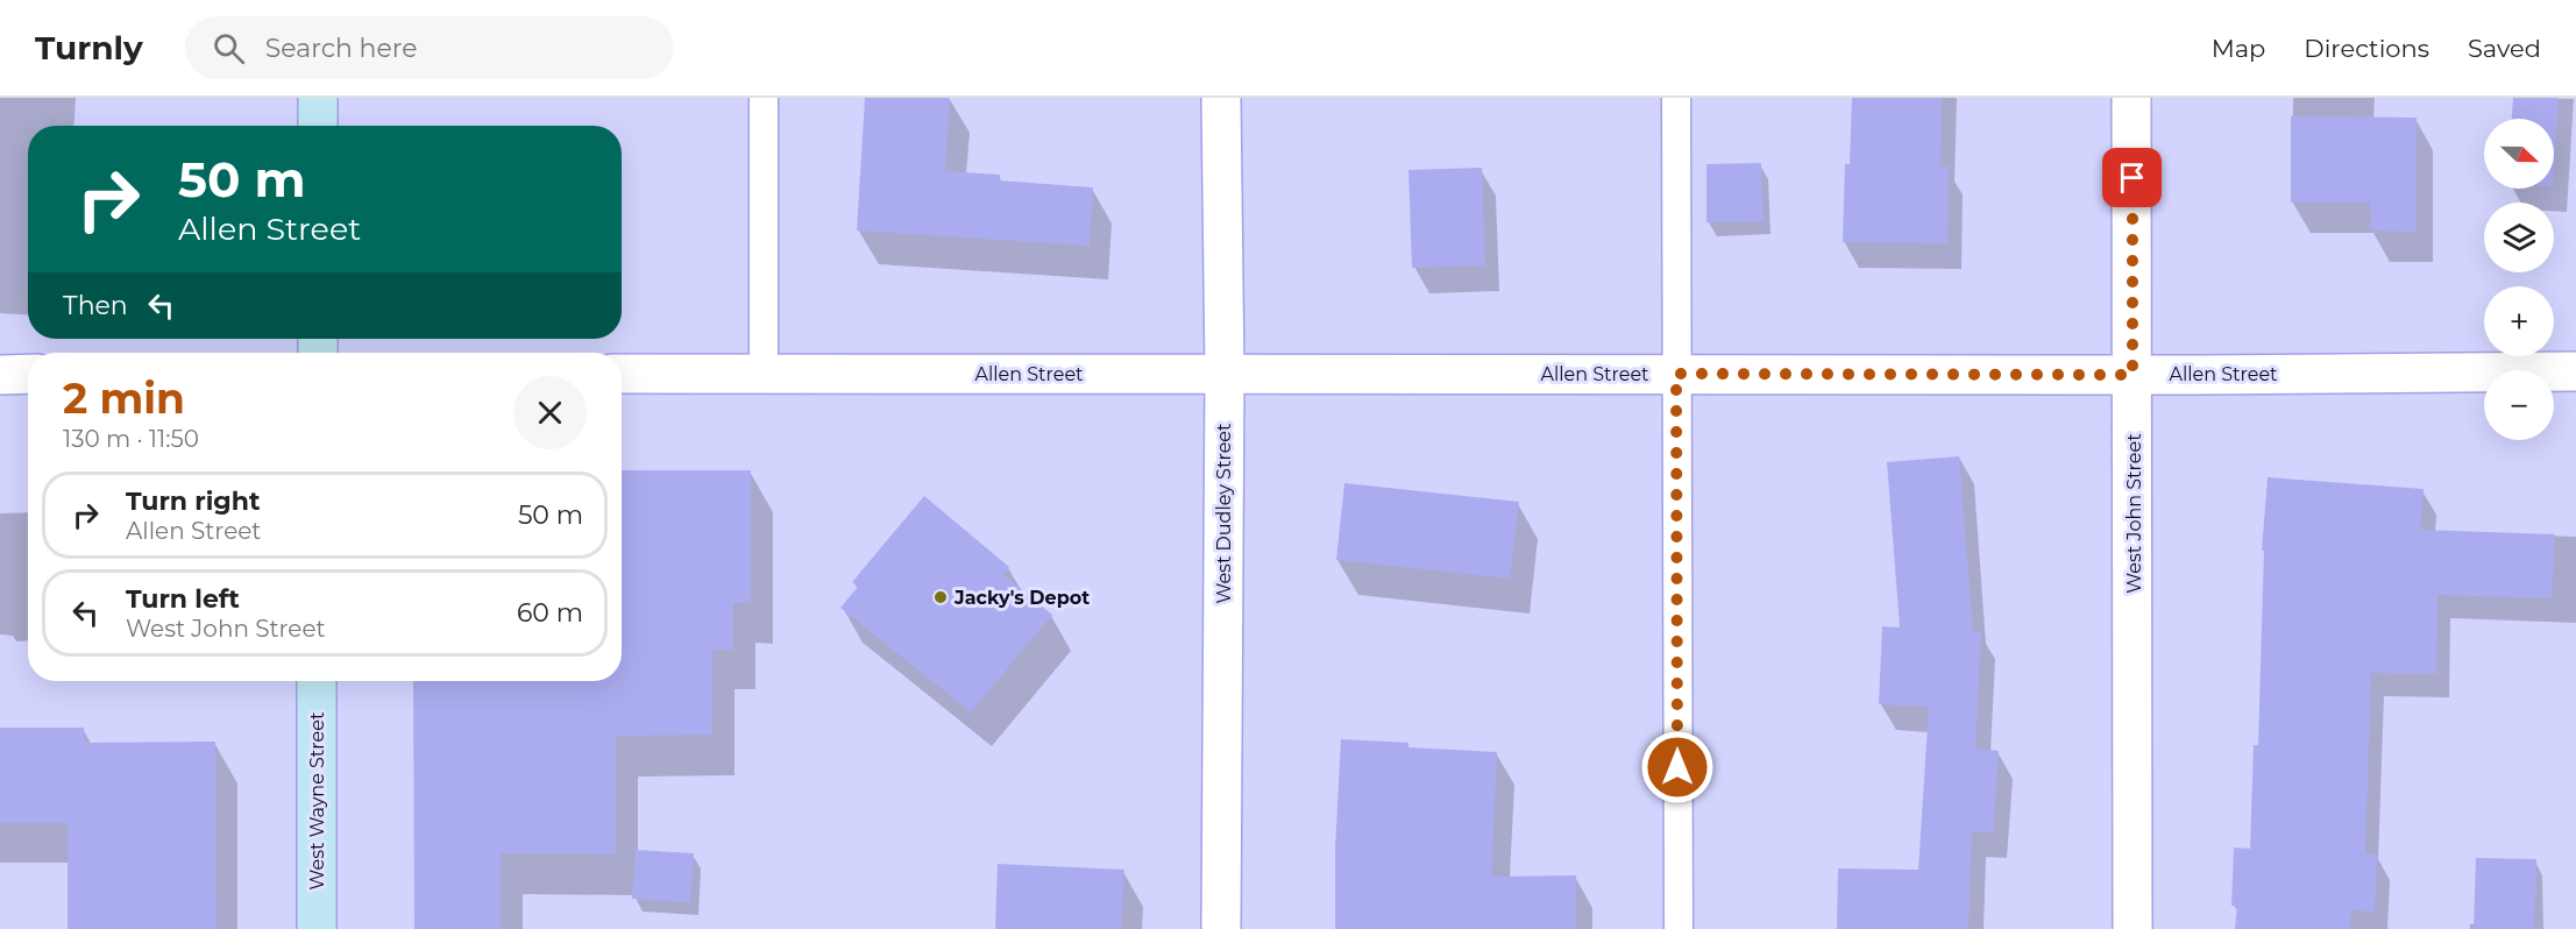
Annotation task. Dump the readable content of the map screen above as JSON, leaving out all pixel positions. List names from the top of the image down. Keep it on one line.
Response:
{"streets":{"street":["Allen Street","West Dudley Street","West John Street","West Wayne Street"]},"crossings":[["Allen Street","West Dudley Street"],["Allen Street","West John Street"]],"places":["Jacky's Depot"],"north":"right","page":{"header":"Turnly","search":"Search here","nav":["Map","Directions","Saved"],"map_buttons":["+","−"],"turn":["50 m","Allen Street"],"then":"Then","heading":["2 min","130 m · 11:50"],"list":[{"name":"Turn right","note":"Allen Street","value":"50 m"},{"name":"Turn left","note":"West John Street","value":"60 m"}]}}
